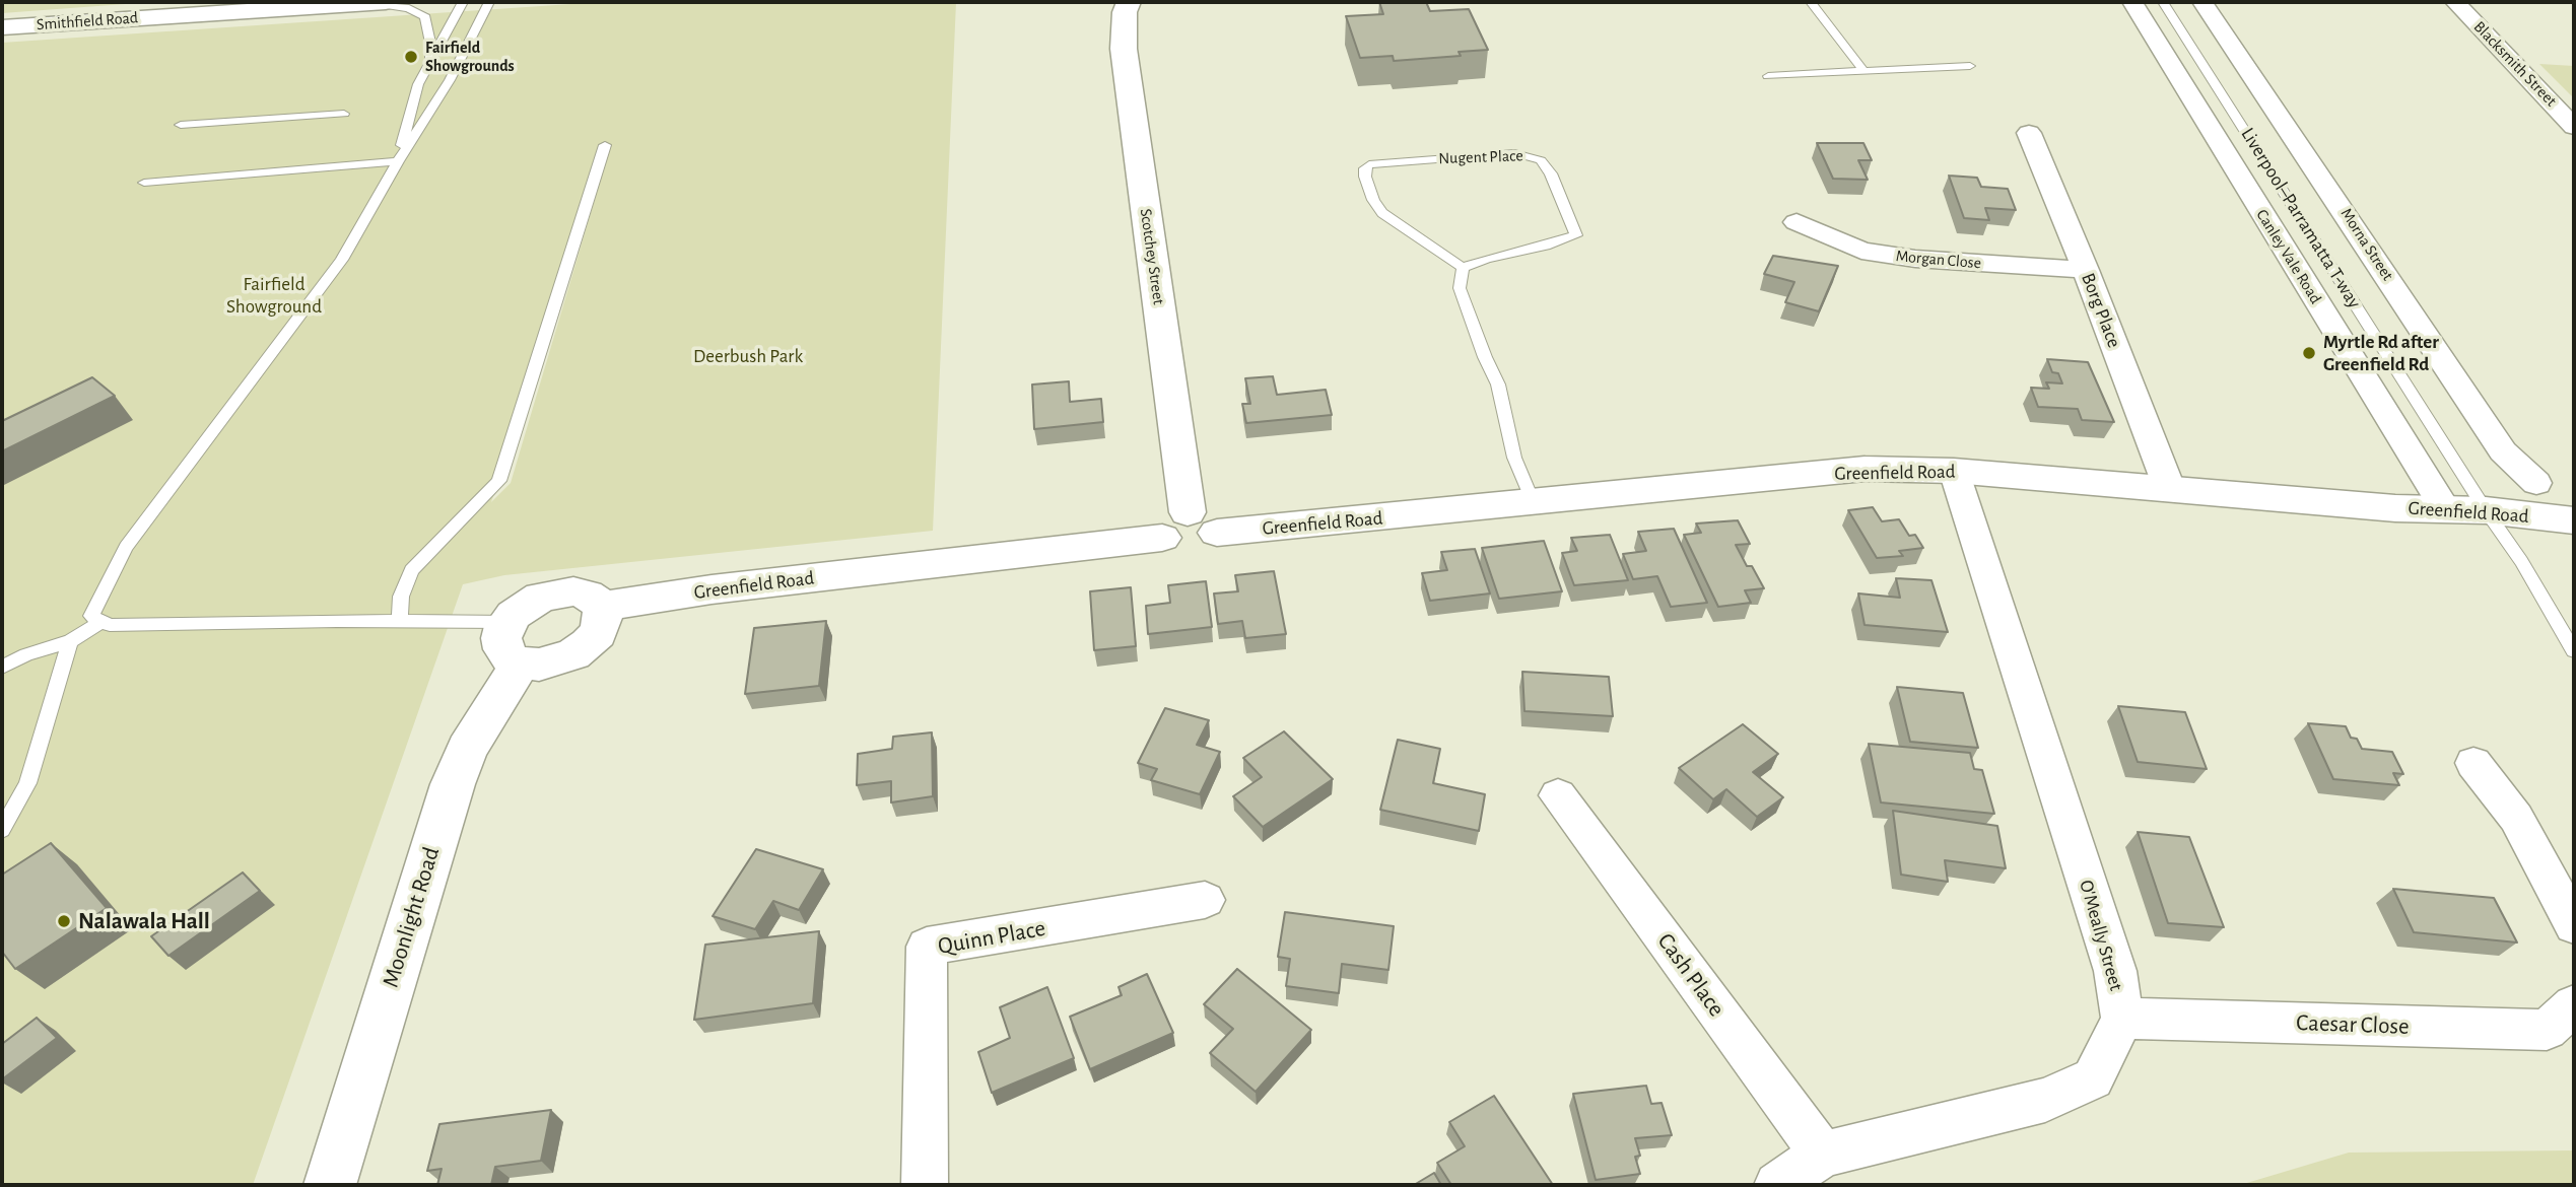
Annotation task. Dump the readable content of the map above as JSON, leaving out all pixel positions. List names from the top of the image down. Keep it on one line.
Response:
{"streets":{"street":["Smithfield Road","Blacksmith Street","Morna Street","Scotchey Street","Canley Vale Road","Morgan Close","Borg Place","Greenfield Road","Moonlight Road","O'Meally Street","Quinn Place","Cash Place","Caesar Close"],"lane":["Nugent Place","Liverpool–Parramatta T-way"]},"crossings":[["Liverpool–Parramatta T-way","Greenfield Road"],["Scotchey Street","Greenfield Road"],["Canley Vale Road","Greenfield Road"],["Morgan Close","Borg Place"],["Borg Place","Greenfield Road"],["Greenfield Road","Moonlight Road"],["Greenfield Road","O'Meally Street"],["O'Meally Street","Cash Place"],["O'Meally Street","Caesar Close"]],"parks":["Fairfield Showground","Deerbush Park"],"places":["Fairfield Showgrounds","Myrtle Rd after Greenfield Rd","Nalawala Hall"]}
